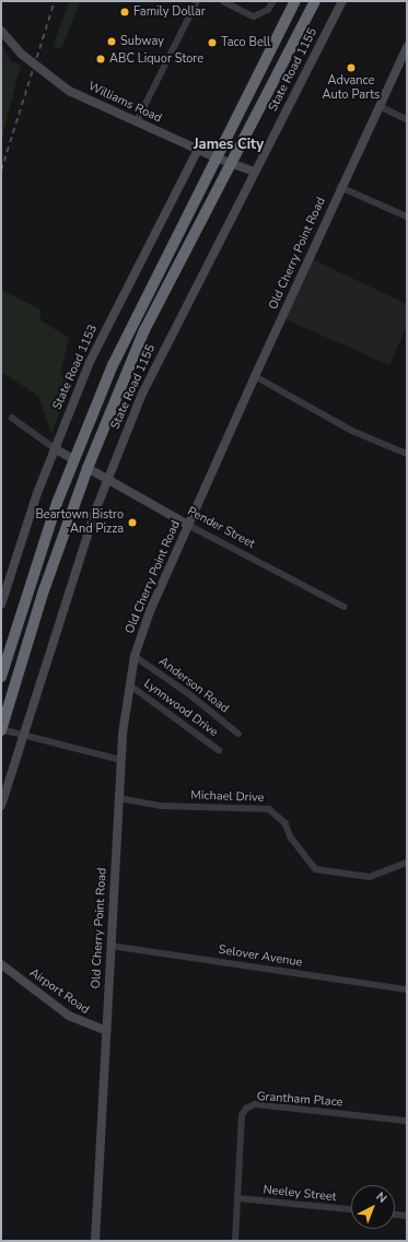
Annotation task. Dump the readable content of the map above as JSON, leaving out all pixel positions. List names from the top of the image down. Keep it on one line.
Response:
{"streets":{"street":["State Road 1155","Williams Road","Old Cherry Point Road","State Road 1153","Pender Street","Anderson Road","Lynnwood Drive","Michael Drive","Selover Avenue","Airport Road","Grantham Place","Neeley Street"]},"crossings":[["State Road 1155","Williams Road"],["State Road 1155","Pender Street"],["Williams Road","State Road 1153"],["Old Cherry Point Road","Pender Street"],["Old Cherry Point Road","Anderson Road"],["Old Cherry Point Road","Lynnwood Drive"],["Old Cherry Point Road","Michael Drive"],["Old Cherry Point Road","Selover Avenue"],["Old Cherry Point Road","Airport Road"],["Grantham Place","Neeley Street"]],"districts":["James City"],"places":["Family Dollar","Subway","Taco Bell","ABC Liquor Store","Advance Auto Parts","Beartown Bistro And Pizza"],"north":"top right"}
